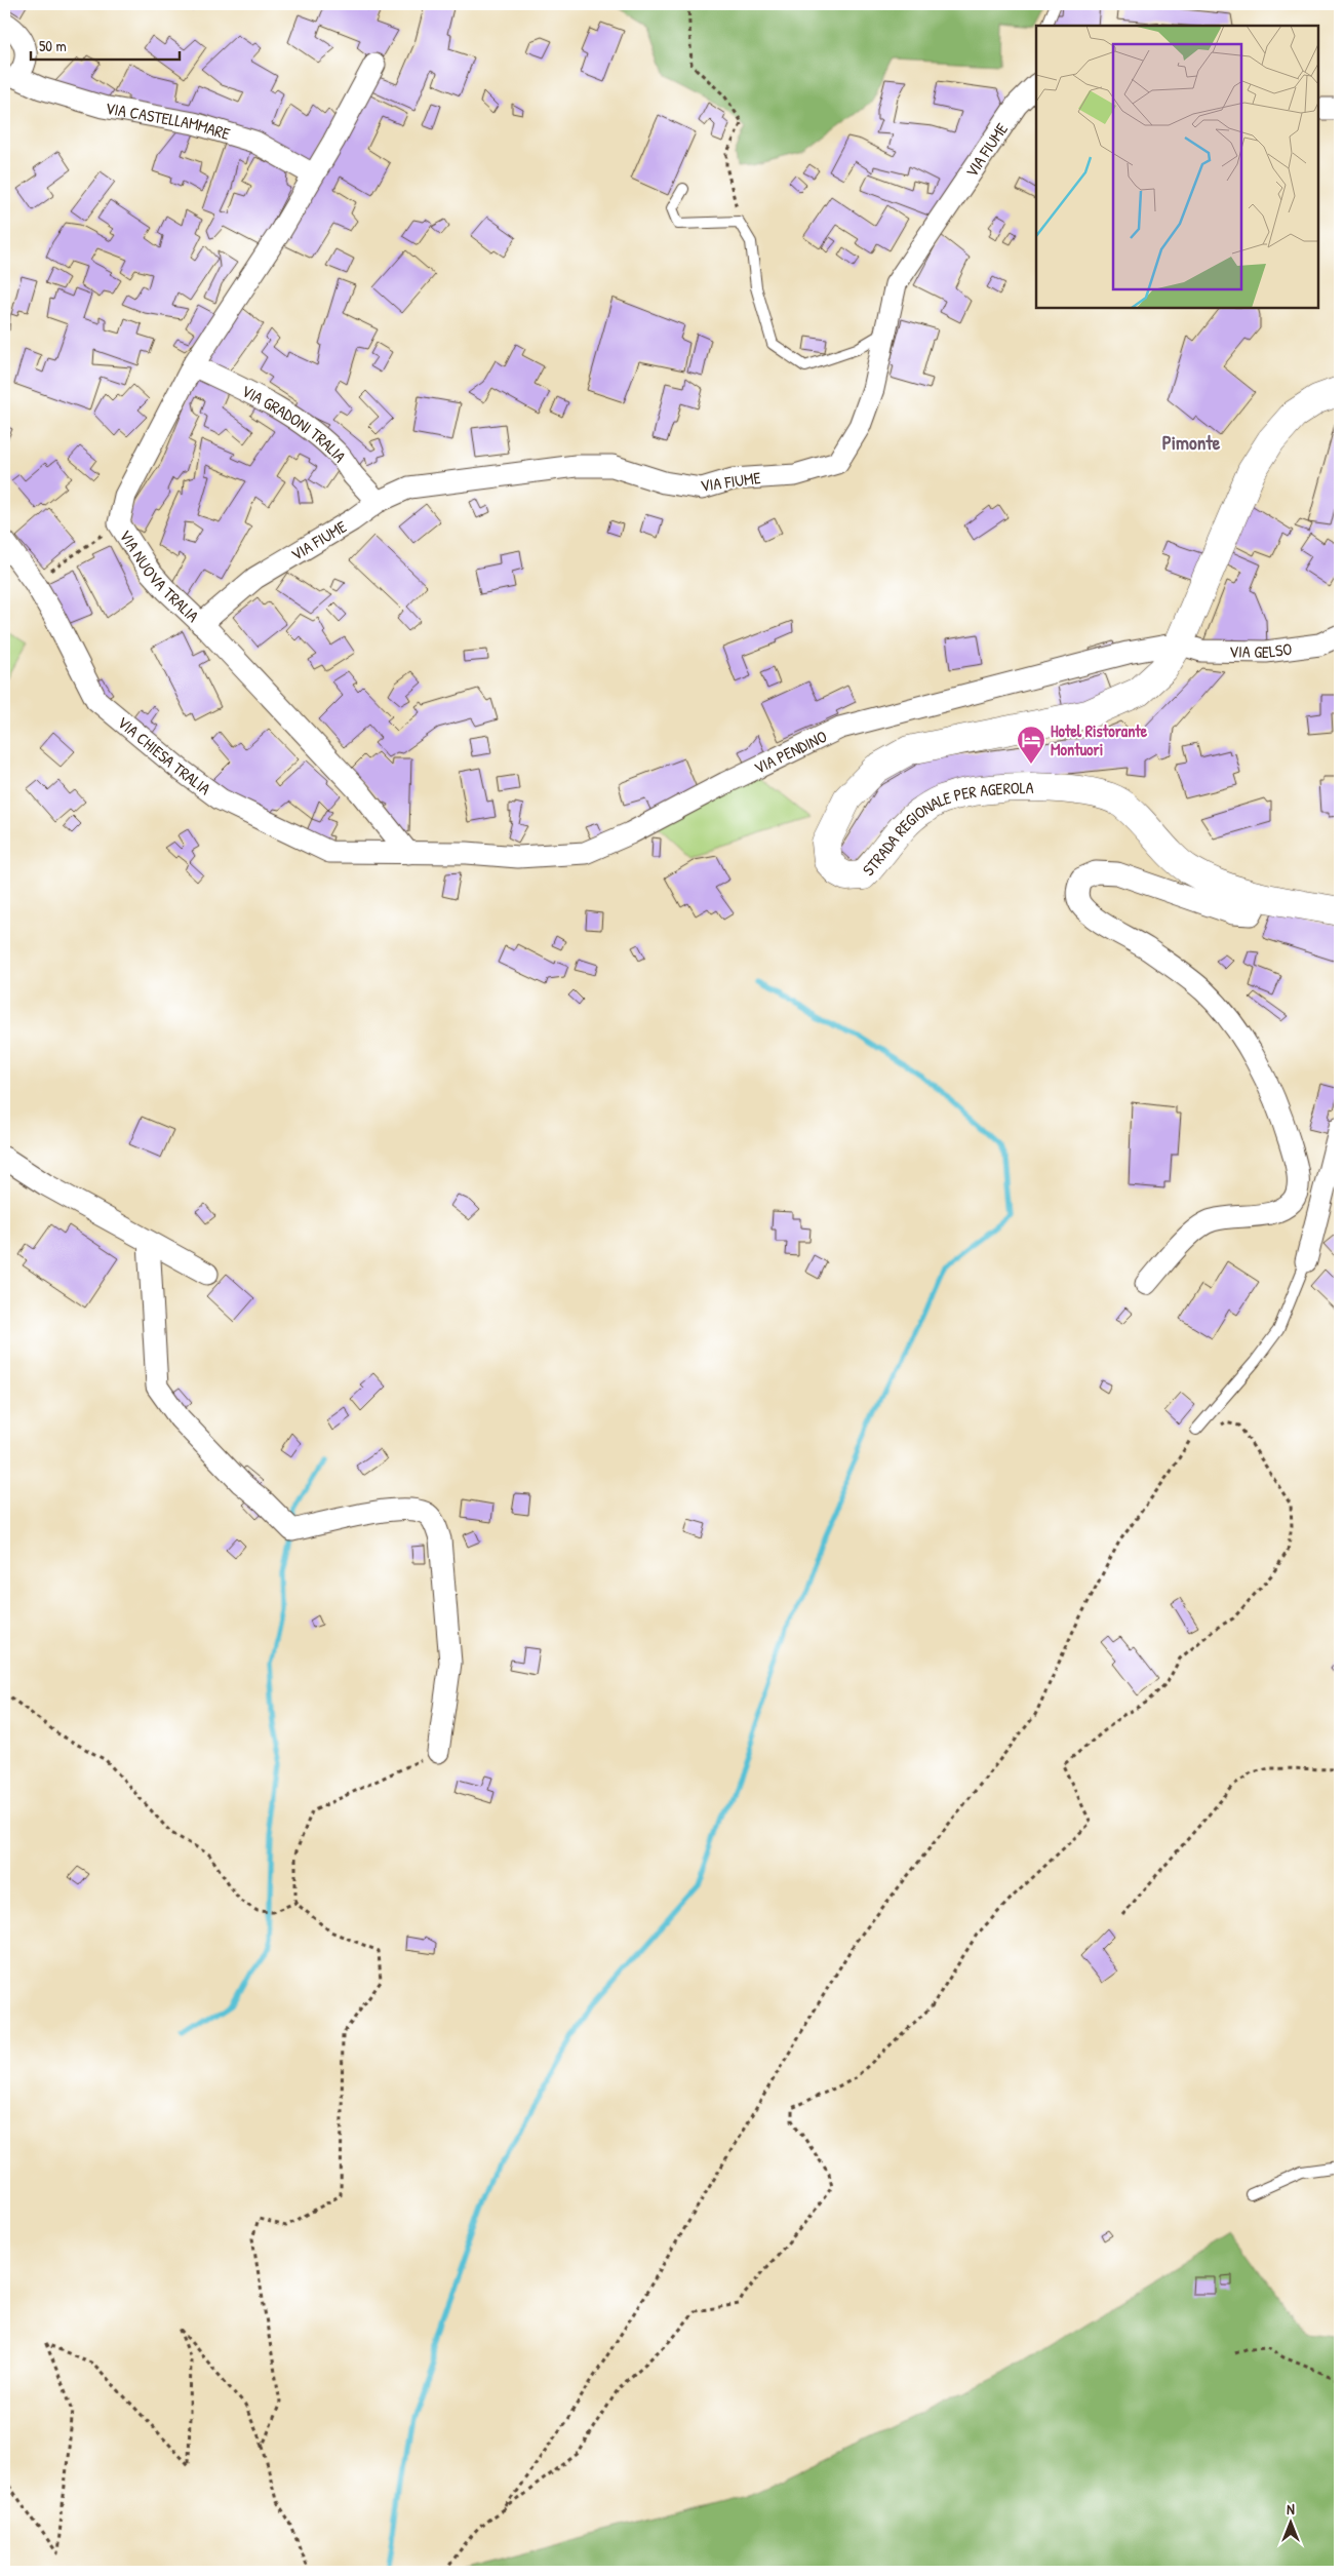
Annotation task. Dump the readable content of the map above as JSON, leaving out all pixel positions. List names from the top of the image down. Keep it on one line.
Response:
{"streets":{"main road":["STRADA REGIONALE PER AGEROLA"],"street":["VIA CASTELLAMMARE","VIA FIUME","VIA GRADONI TRALIA","VIA NUOVA TRALIA","VIA GELSO","VIA PENDINO","VIA CHIESA TRALIA"]},"crossings":[["VIA CASTELLAMMARE","VIA NUOVA TRALIA"],["VIA FIUME","VIA GRADONI TRALIA"],["VIA FIUME","VIA NUOVA TRALIA"],["VIA GRADONI TRALIA","VIA NUOVA TRALIA"],["VIA NUOVA TRALIA","VIA PENDINO"],["VIA NUOVA TRALIA","VIA CHIESA TRALIA"],["VIA GELSO","VIA PENDINO"],["VIA GELSO","STRADA REGIONALE PER AGEROLA"],["VIA PENDINO","VIA CHIESA TRALIA"],["VIA PENDINO","STRADA REGIONALE PER AGEROLA"]],"districts":["Pimonte"],"places":{"hotel":["Hotel Ristorante Montuori"]},"scale_bar":"50 m","north":"top"}
